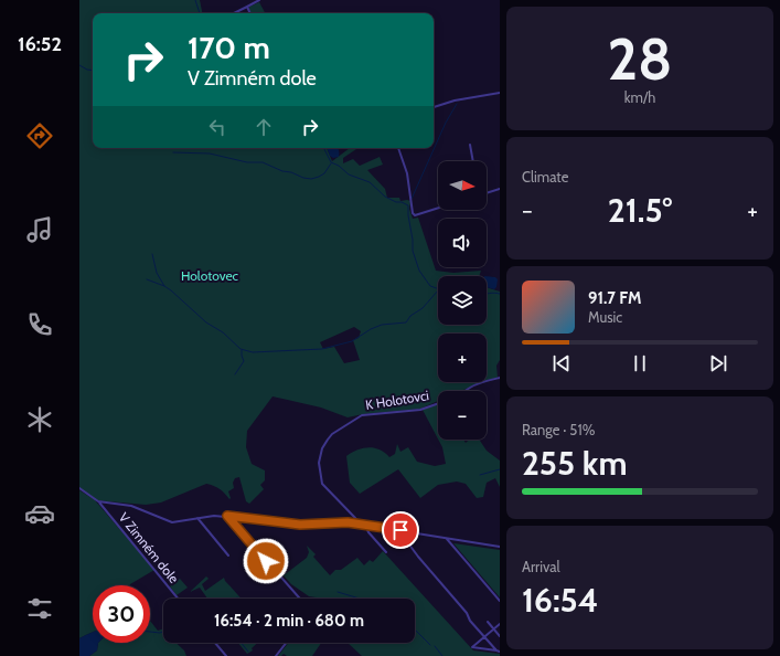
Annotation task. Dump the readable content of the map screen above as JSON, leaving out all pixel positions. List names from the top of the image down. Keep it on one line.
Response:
{"streets":{"street":["K Holotovci","V Zimném dole"]},"parks":["Holotovec"],"north":"right","page":{"tabs":"16:52","tile":[["28","km/h"],"Climate",["Range · 51%","255 km"],["Arrival","16:54"]],"turn":["170 m","V Zimném dole"],"map_buttons":["+","−"],"heat":["−","21.5°","+"],"song":["91.7 FM","Music"],"limit":"30","trip":"16:54 · 2 min · 680 m"}}
